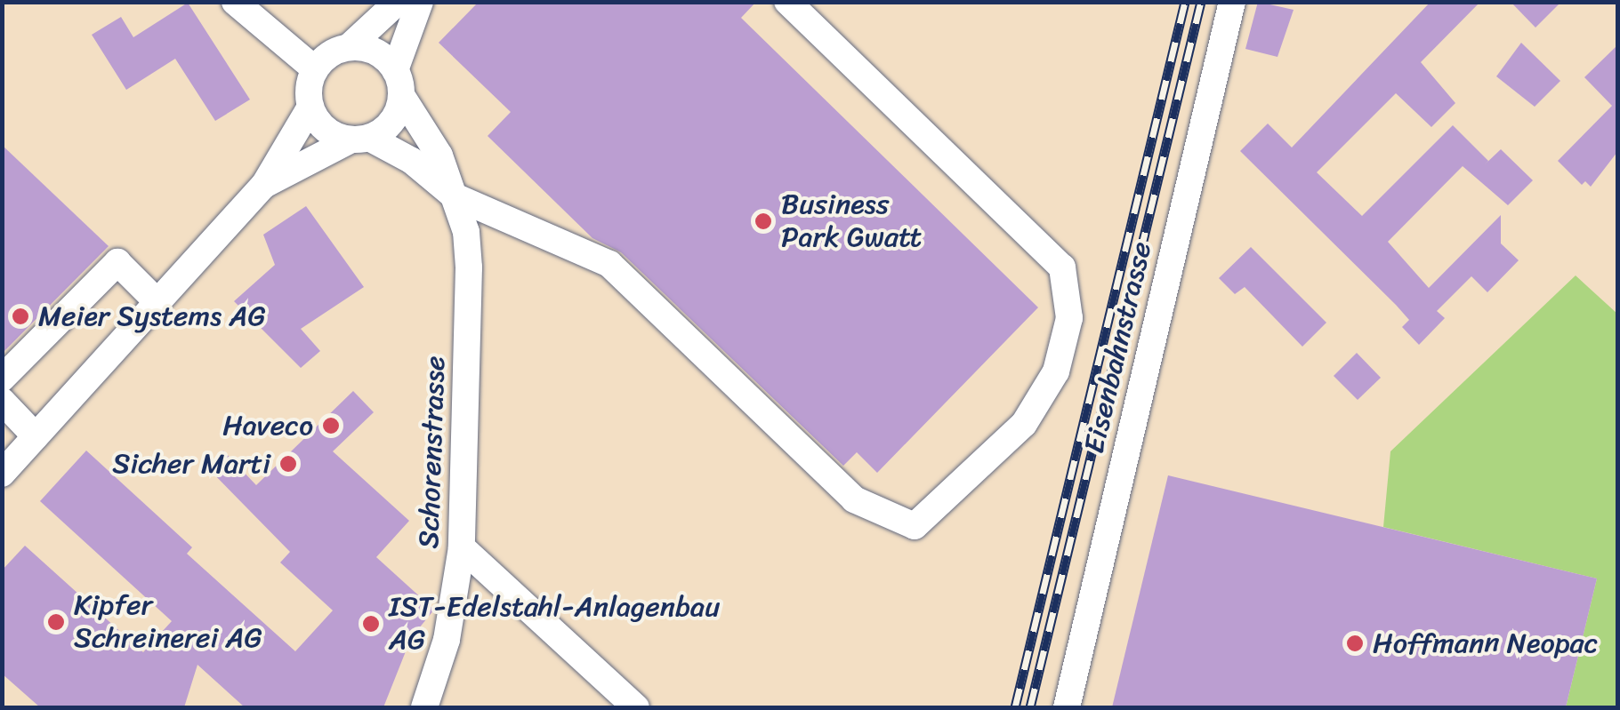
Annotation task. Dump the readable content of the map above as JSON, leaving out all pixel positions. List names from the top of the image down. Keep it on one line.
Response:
{"streets":{"street":["Eisenbahnstrasse","Schorenstrasse"]},"places":["Business Park Gwatt","Meier Systems AG","Haveco","Sicher Marti","Kipfer Schreinerei AG","IST-Edelstahl-Anlagenbau AG","Hoffmann Neopac"]}
